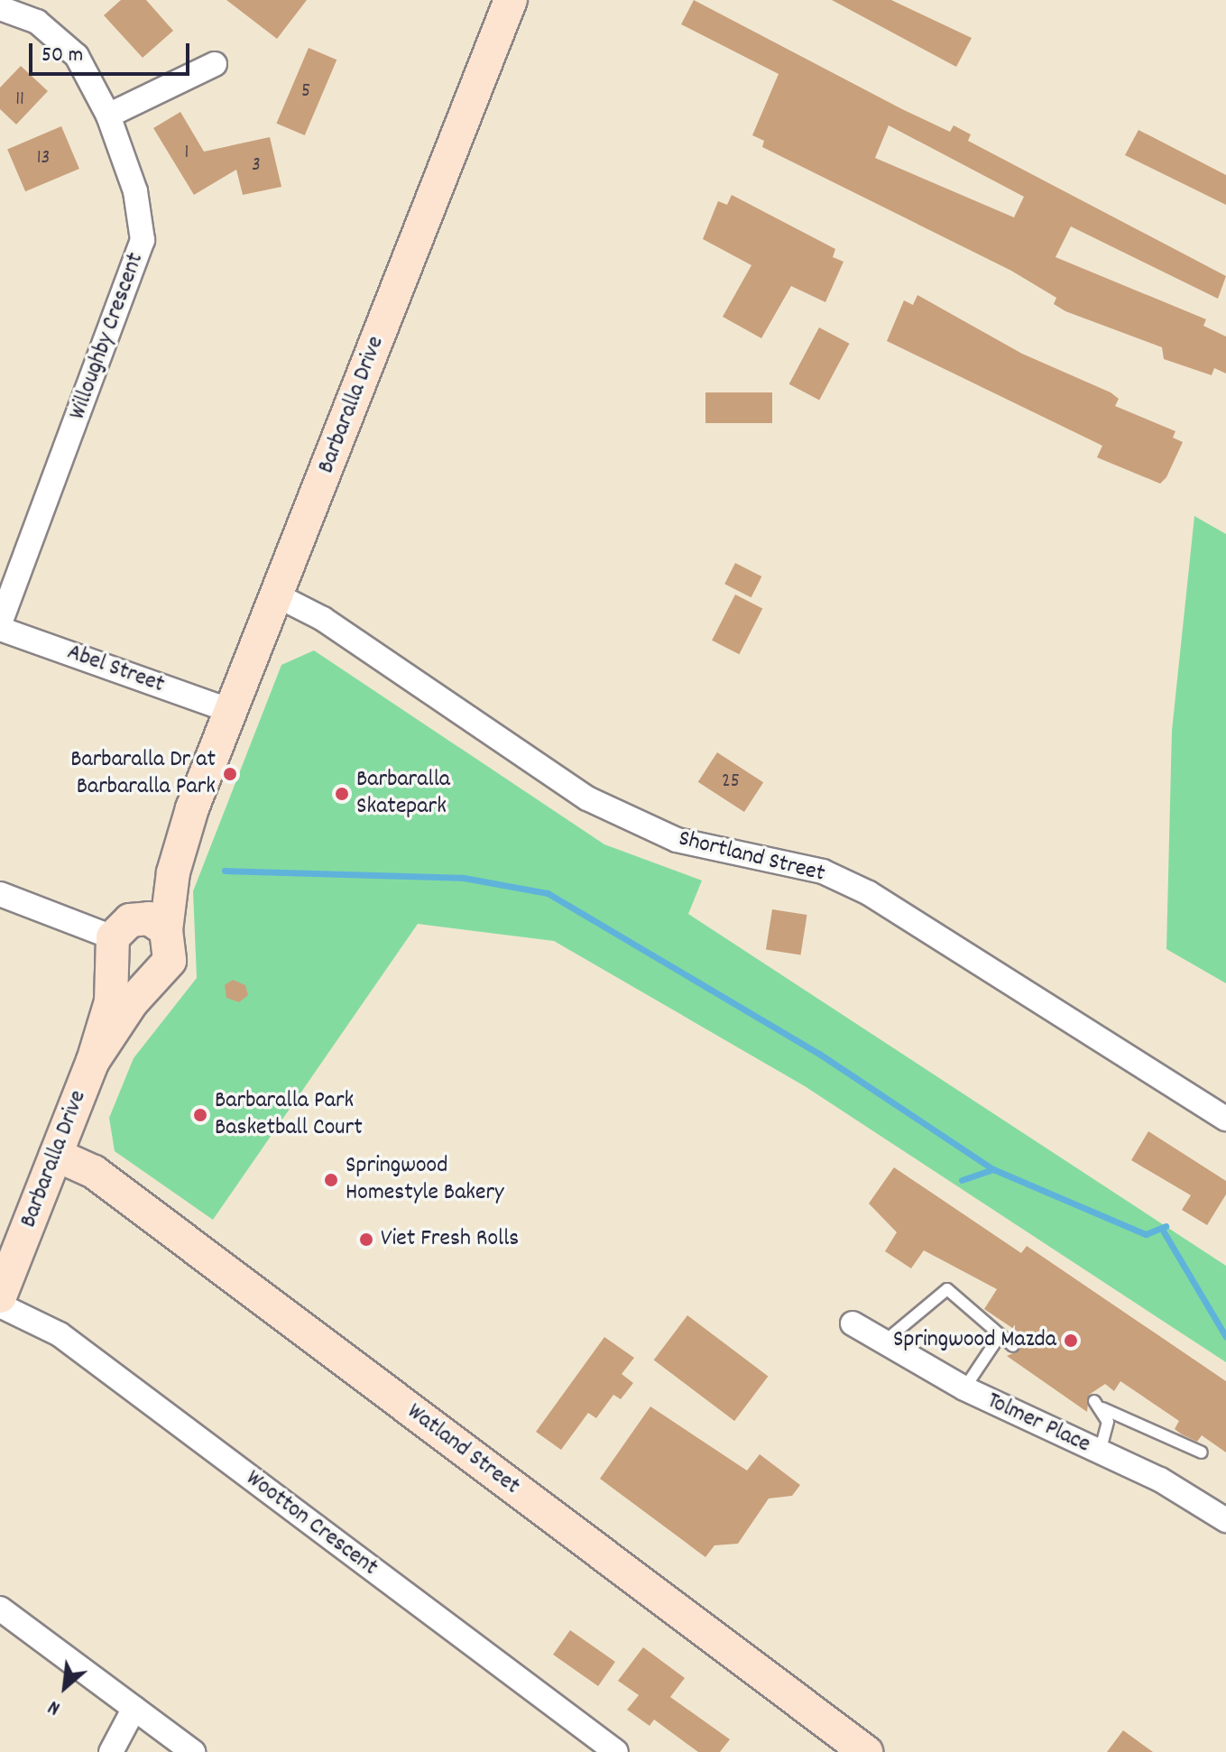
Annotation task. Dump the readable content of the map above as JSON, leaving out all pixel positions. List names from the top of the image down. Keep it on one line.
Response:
{"streets":{"street":["Willoughby Crescent","Barbaralla Drive","Abel Street","Shortland Street","Tolmer Place","Watland Street","Wootton Crescent"]},"crossings":[["Barbaralla Drive","Abel Street"],["Barbaralla Drive","Shortland Street"],["Barbaralla Drive","Watland Street"]],"places":["Barbaralla Dr at Barbaralla Park","Barbaralla Skatepark","Barbaralla Park Basketball Court","Springwood Homestyle Bakery","Viet Fresh Rolls","Springwood Mazda"],"house_numbers":["5","11","1","13","3","25"],"scale_bar":"50 m","north":"bottom left"}
